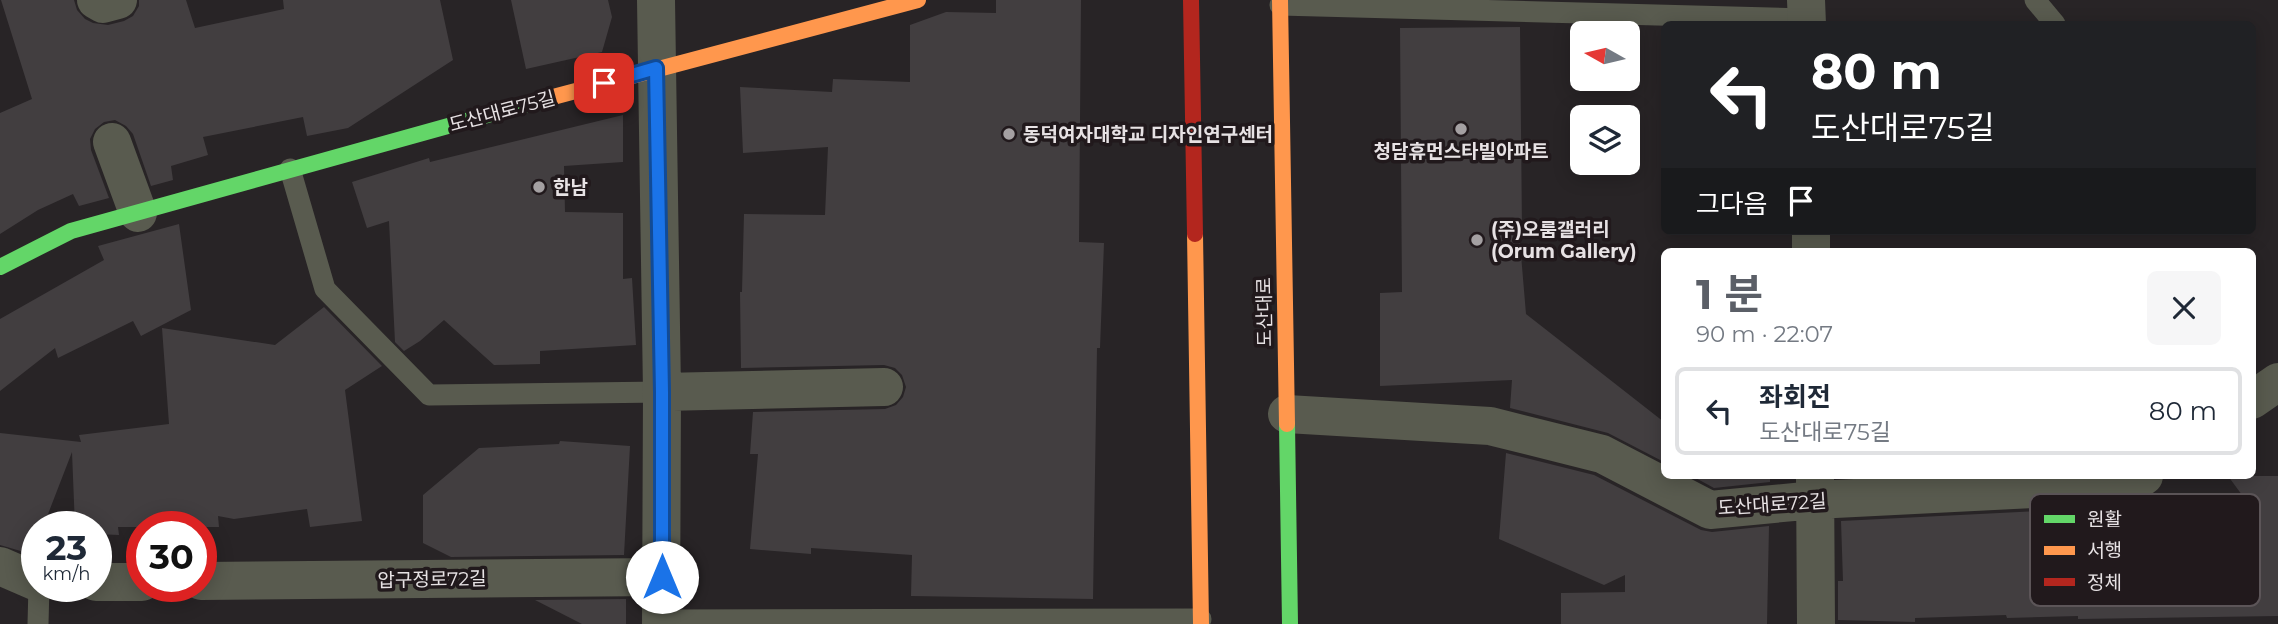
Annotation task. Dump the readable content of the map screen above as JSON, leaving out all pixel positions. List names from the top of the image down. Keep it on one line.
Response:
{"streets":{"main road":["도산대로75길","도산대로"],"street":["도산대로72길","압구정로72길"]},"crossings":[["도산대로","도산대로72길"]],"places":["청담휴먼스타빌아파트","동덕여자대학교 디자인연구센터","한남","(주)오룸갤러리 (Orum Gallery)"],"legend":["원활","서행","정체"],"north":"left","page":{"turn":["80 m","도산대로75길"],"then":"그다음","heading":["1 분","90 m · 22:07"],"list":[{"name":"좌회전","note":"도산대로75길","value":"80 m"}],"speed":"23 km/h","limit":"30"}}
